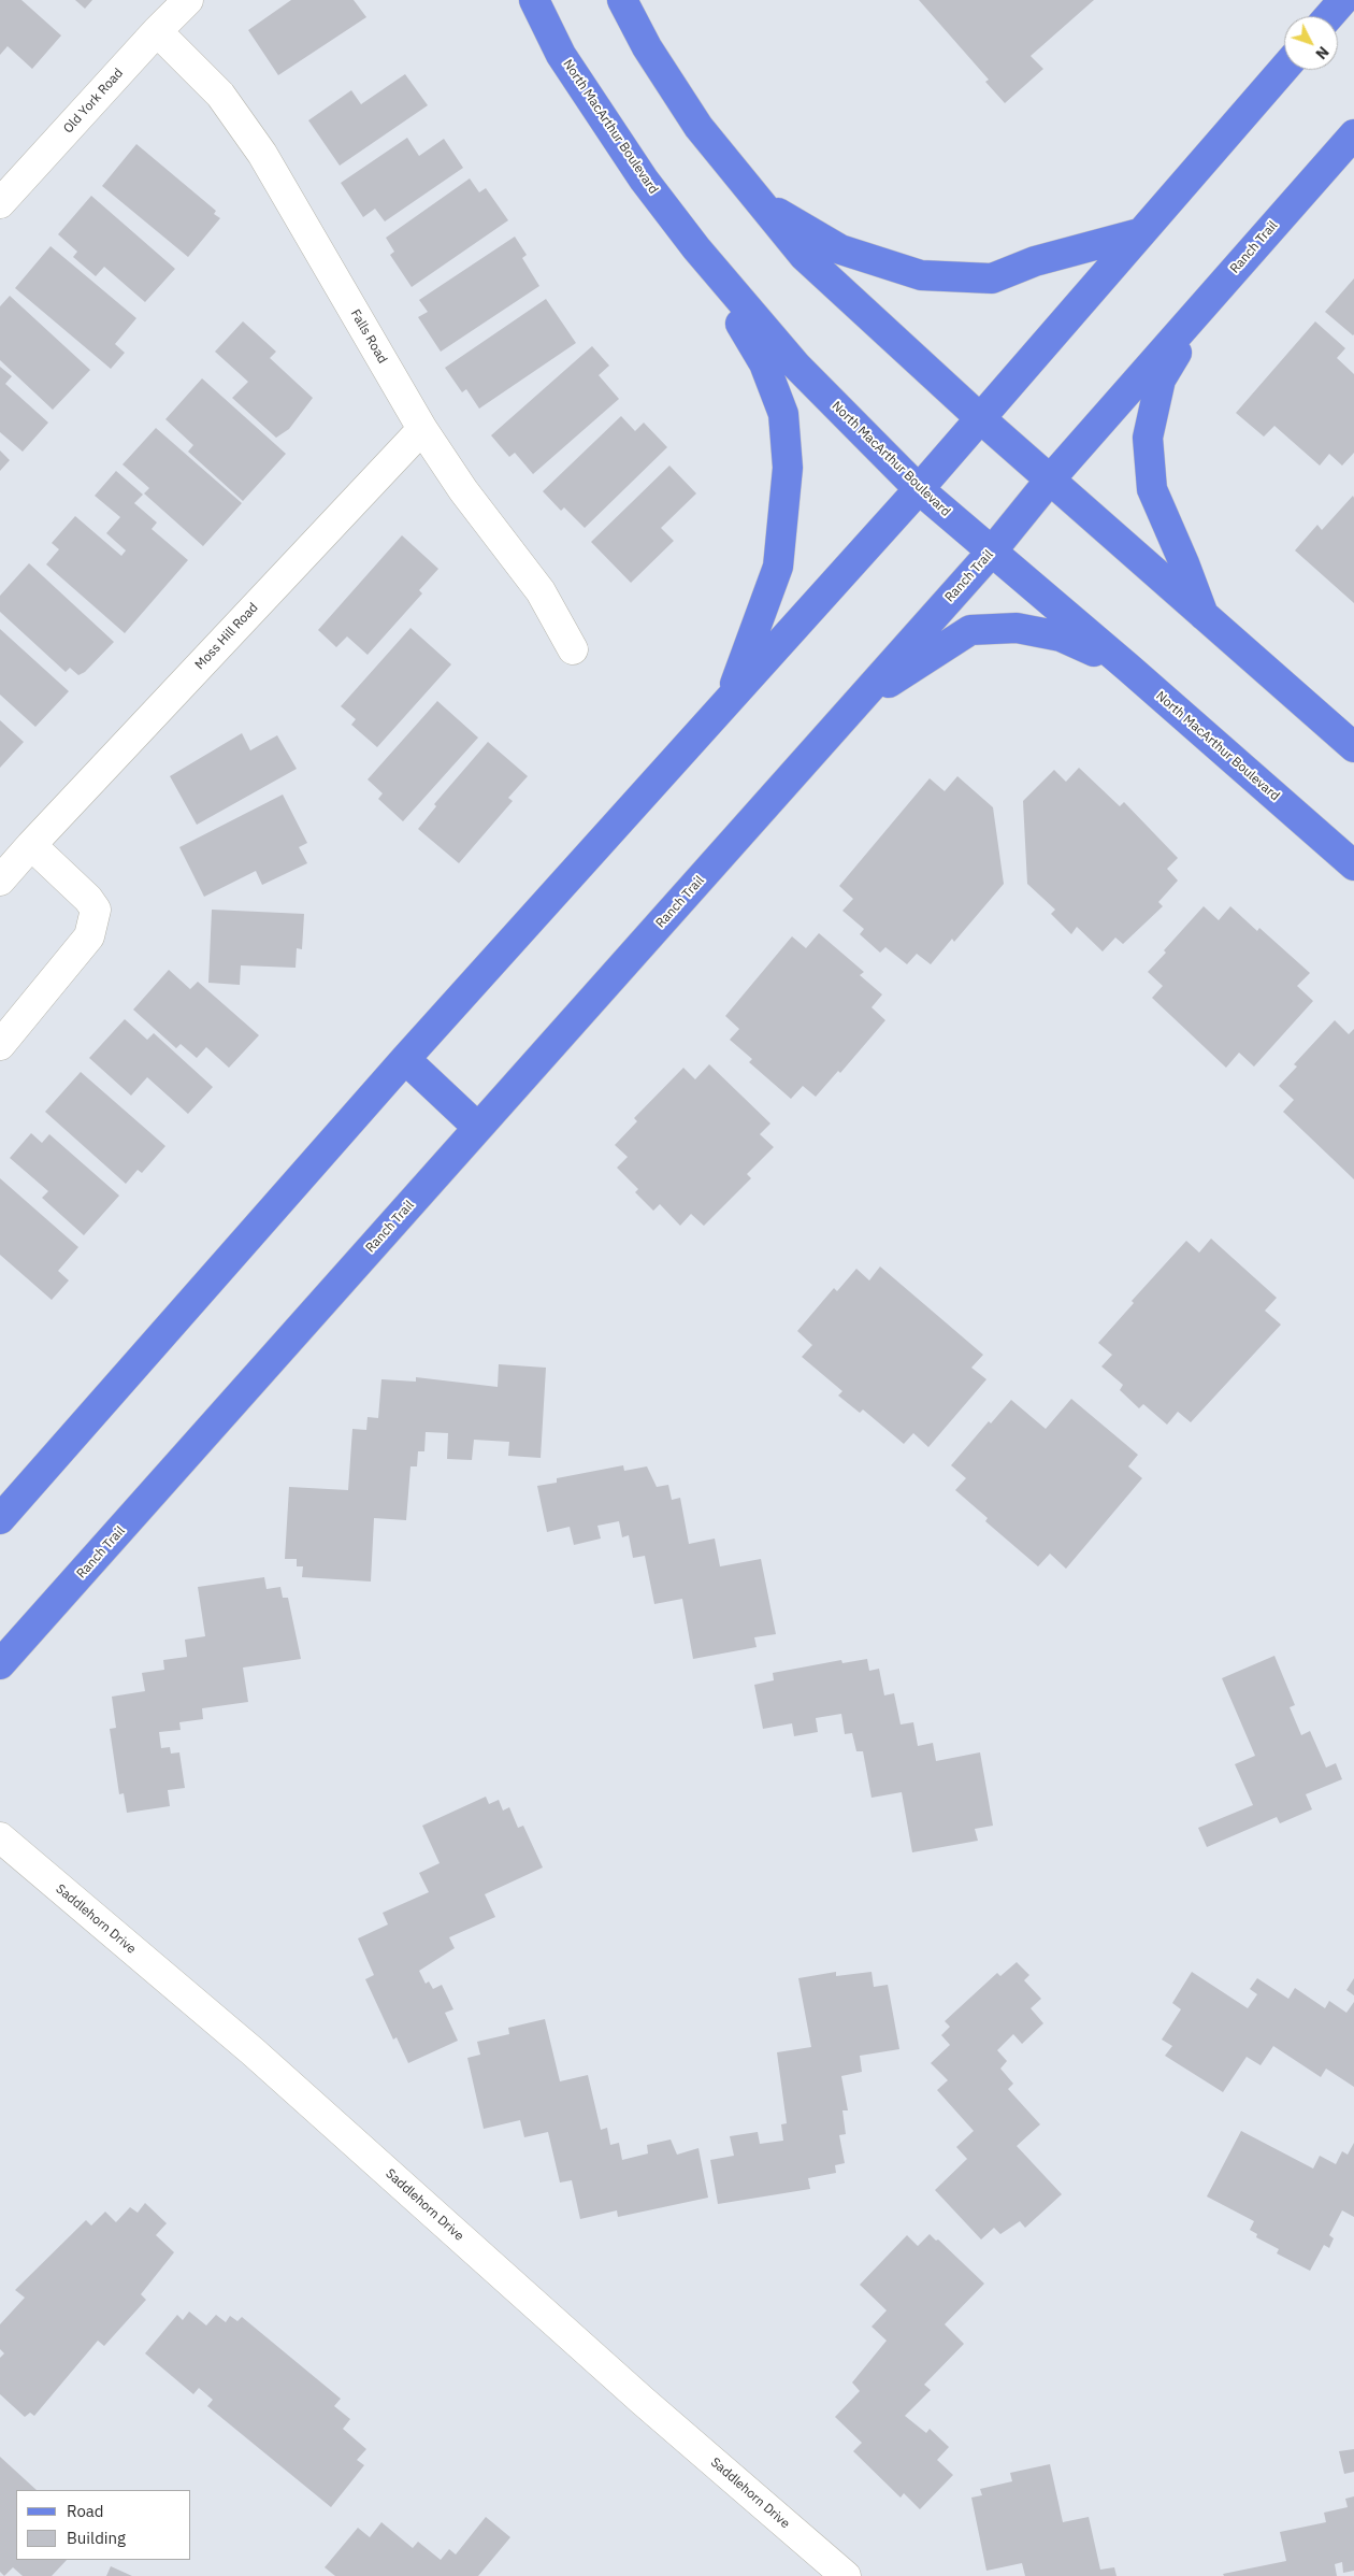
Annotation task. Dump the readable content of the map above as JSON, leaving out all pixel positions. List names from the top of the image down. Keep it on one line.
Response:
{"streets":{"main road":["North MacArthur Boulevard","Ranch Trail"],"street":["Old York Road","Falls Road","Moss Hill Road","Saddlehorn Drive"]},"crossings":[["Old York Road","Falls Road"],["North MacArthur Boulevard","Ranch Trail"],["Falls Road","Moss Hill Road"]],"legend":["Road","Building"],"north":"bottom right"}
